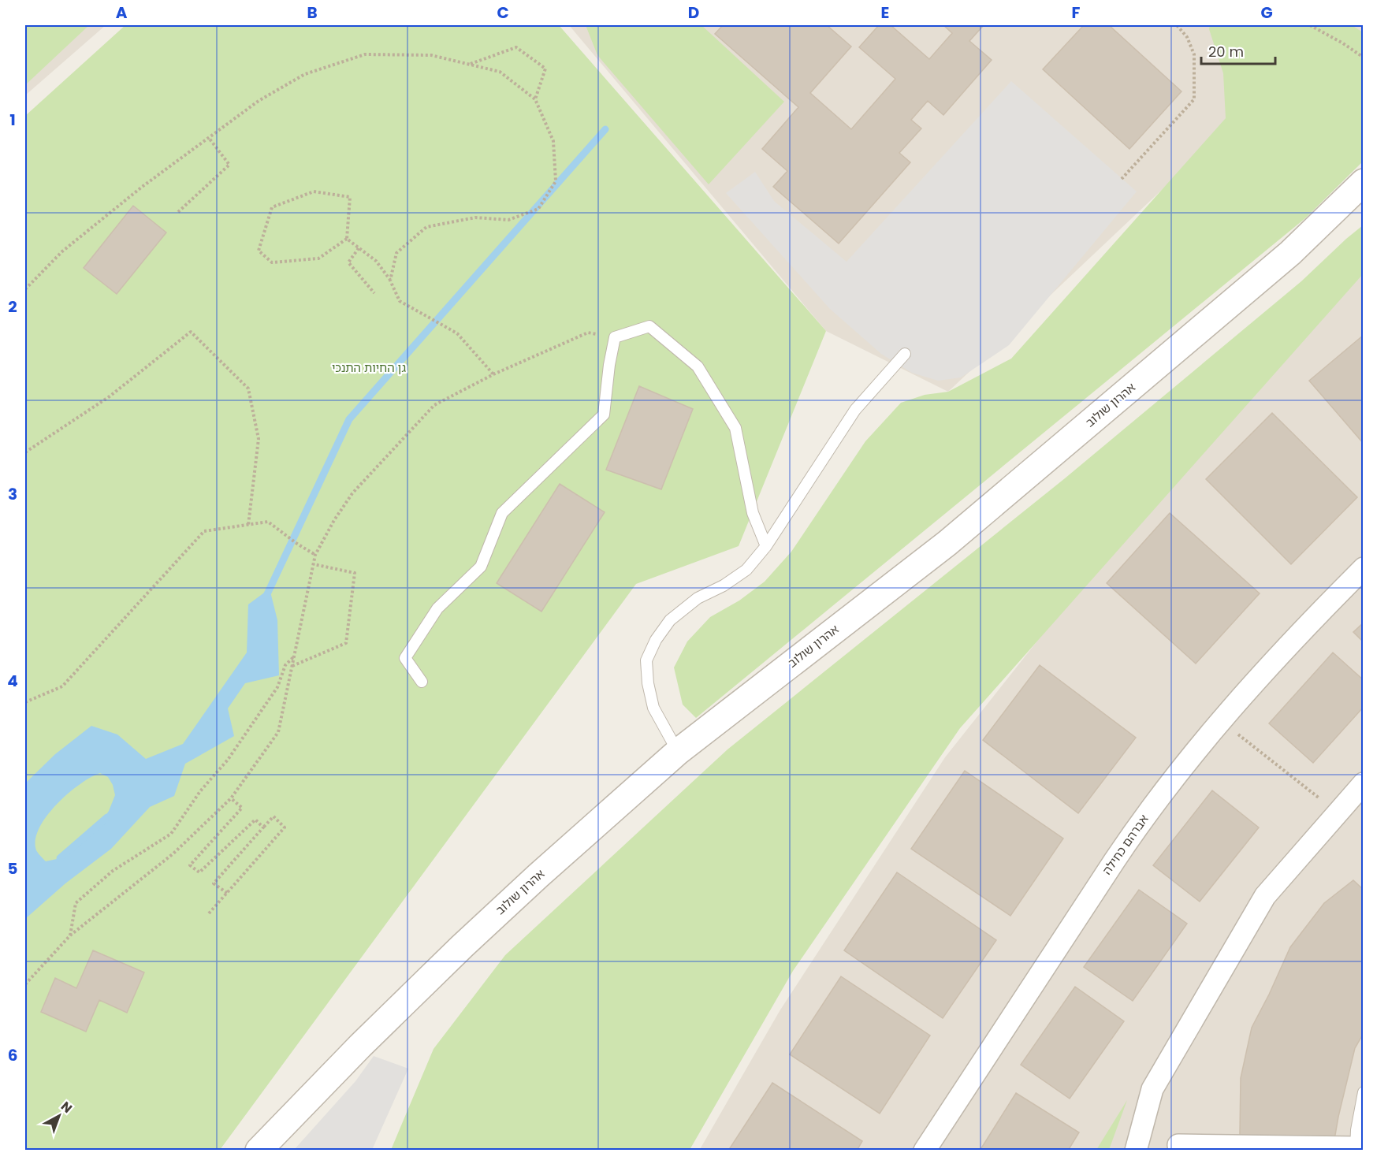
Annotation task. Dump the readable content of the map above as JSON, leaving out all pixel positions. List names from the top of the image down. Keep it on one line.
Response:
{"streets":{"street":["אהרון שולוב","אברהם כחילה"]},"parks":["גן החיות התנכי"],"scale_bar":"20 m","north":"top right","grid":{"columns":["A","B","C","D","E","F","G"],"rows":["1","2","3","4","5","6"]}}
